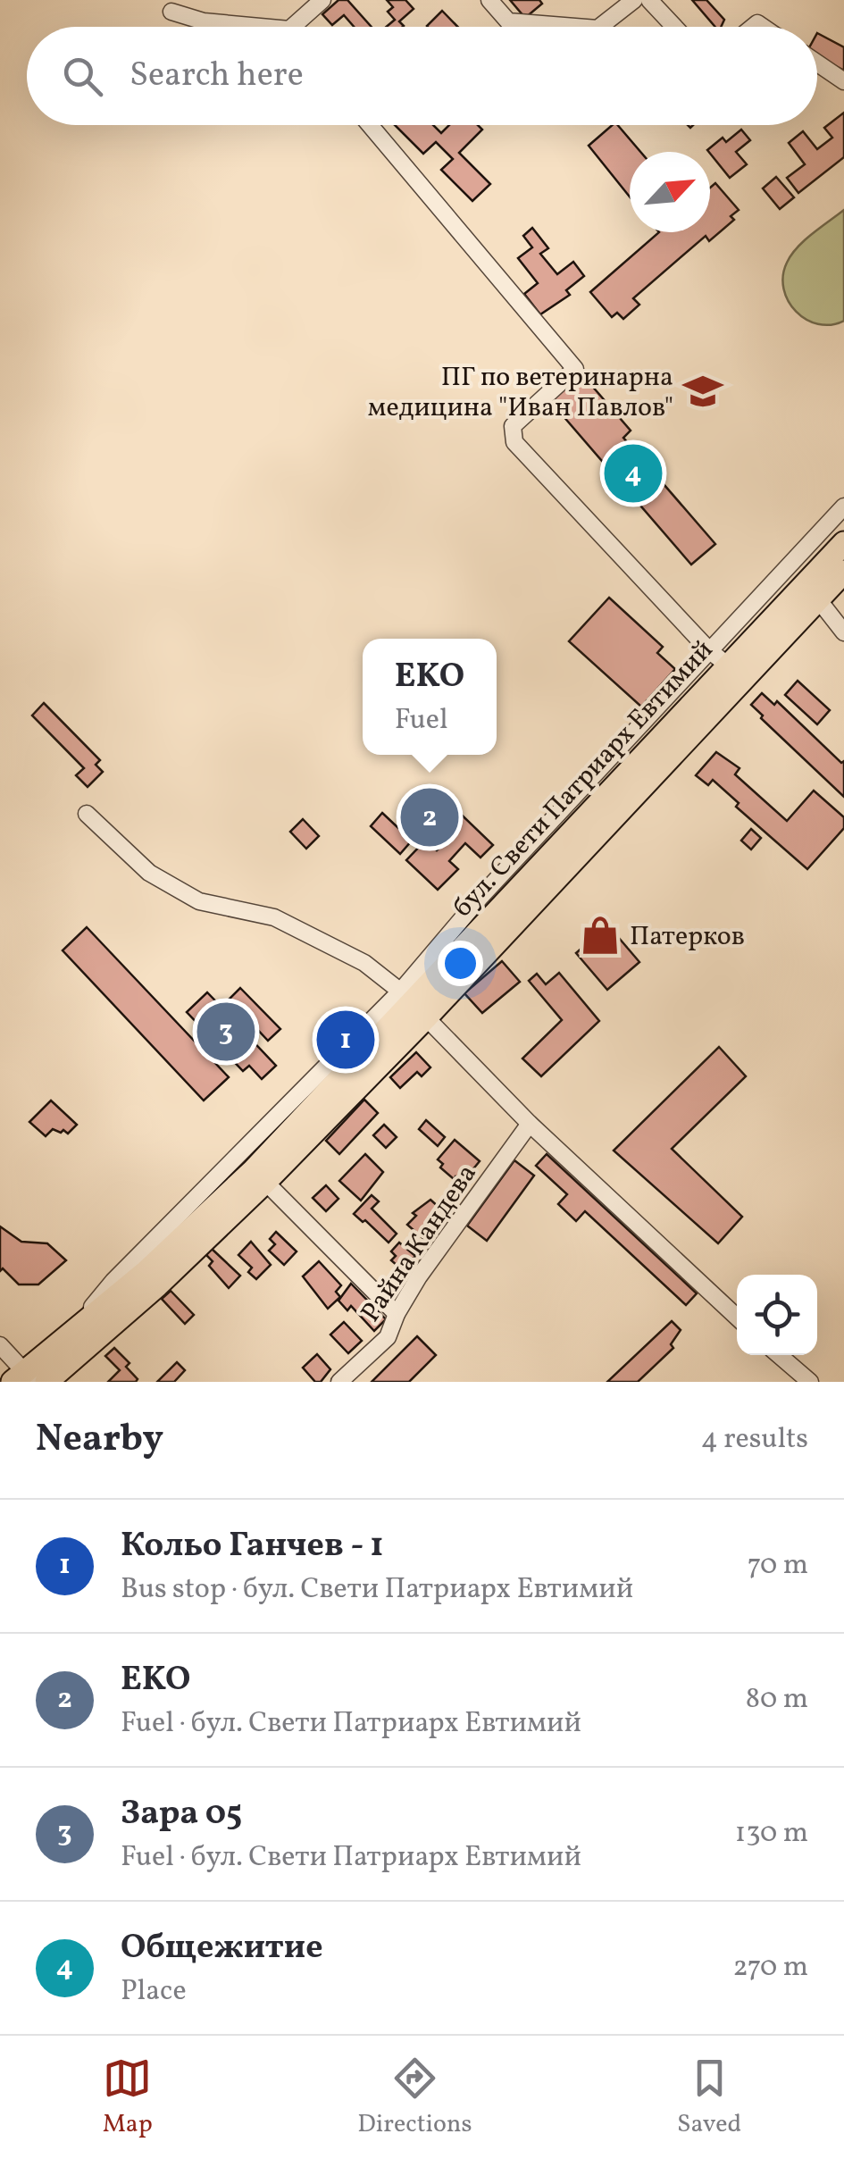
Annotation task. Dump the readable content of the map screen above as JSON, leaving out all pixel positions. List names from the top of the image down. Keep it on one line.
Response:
{"streets":{"main road":["бул. Свети Патриарх Евтимий"],"street":["Райна Кандева"]},"places":{"school or university":["ПГ по ветеринарна медицина \"Иван Павлов\""],"shop":["Патерков"]},"north":"top right","page":{"search":"Search here","pins":["4","2","3","1"],"popup":["EKO","Fuel"],"heading":["Nearby","4 results"],"list":[{"mark":"1","name":"Кольо Ганчев - 1","note":"Bus stop · бул. Свети Патриарх Евтимий","value":"70 m"},{"mark":"2","name":"EKO","note":"Fuel · бул. Свети Патриарх Евтимий","value":"80 m"},{"mark":"3","name":"Зара 05","note":"Fuel · бул. Свети Патриарх Евтимий","value":"130 m"},{"mark":"4","name":"Общежитие","note":"Place","value":"270 m"}],"nav":["Map","Directions","Saved"]}}
